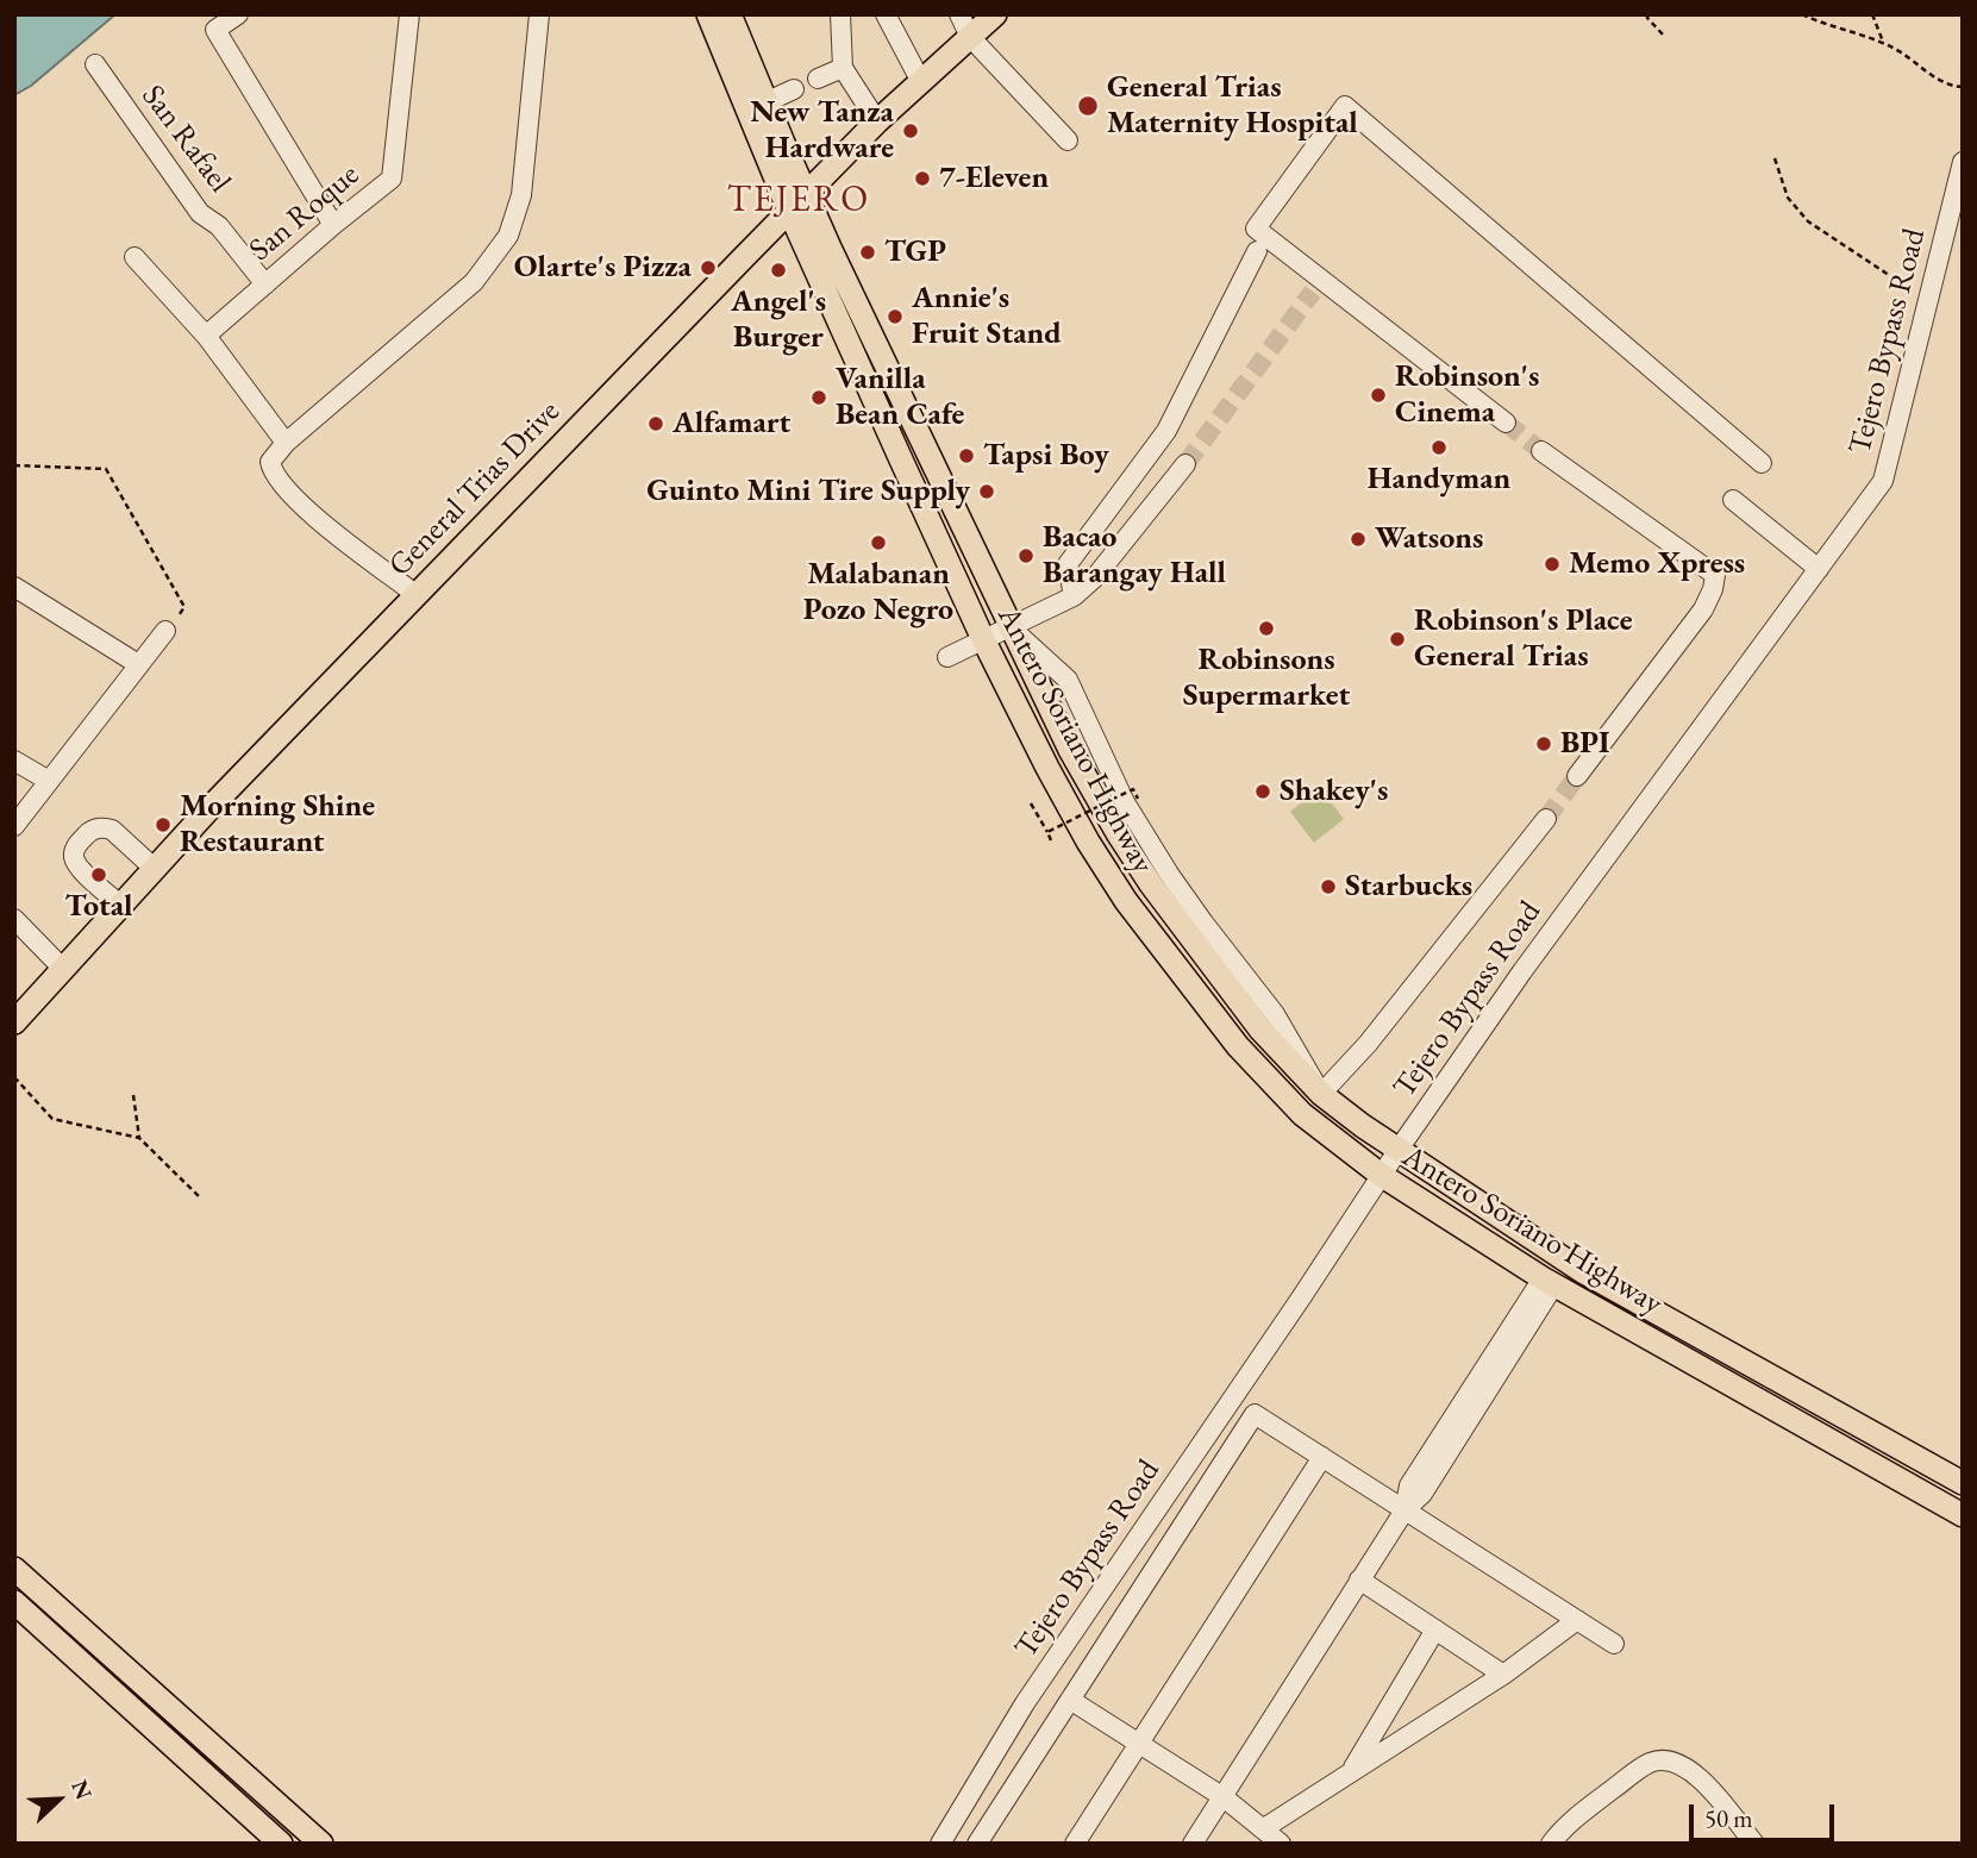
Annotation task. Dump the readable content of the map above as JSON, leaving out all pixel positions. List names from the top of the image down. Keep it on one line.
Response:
{"streets":{"main road":["General Trias Drive","Antero Soriano Highway"],"street":["San Rafael","San Roque","Tejero Bypass Road"]},"crossings":[["San Rafael","San Roque"],["Tejero Bypass Road","Antero Soriano Highway"],["General Trias Drive","Antero Soriano Highway"]],"districts":["TEJERO"],"places":["General Trias Maternity Hospital","New Tanza Hardware","7-Eleven","TGP","Olarte's Pizza","Angel's Burger","Annie's Fruit Stand","Robinson's Cinema","Vanilla Bean Cafe","Alfamart","Handyman","Tapsi Boy","Guinto Mini Tire Supply","Watsons","Malabanan Pozo Negro","Bacao Barangay Hall","Memo Xpress","Robinsons Supermarket","Robinson's Place General Trias","BPI","Shakey's","Morning Shine Restaurant","Total","Starbucks"],"scale_bar":"50 m","north":"top right"}
